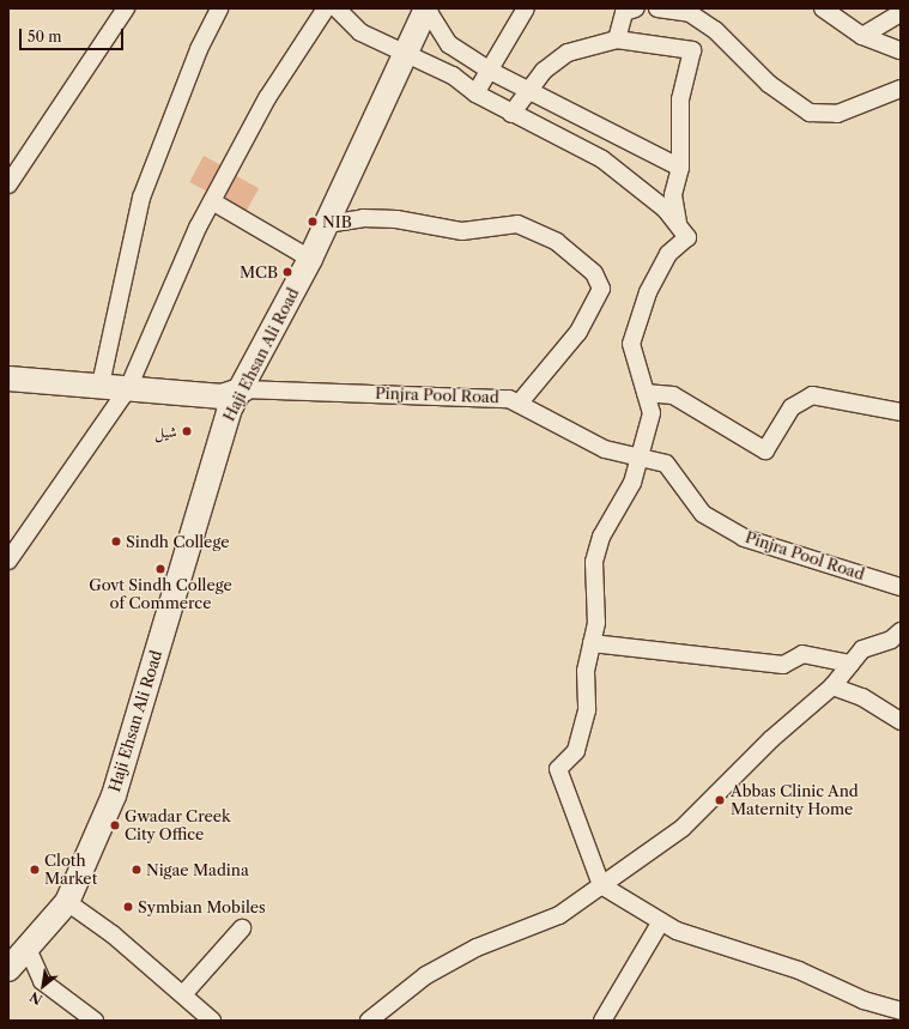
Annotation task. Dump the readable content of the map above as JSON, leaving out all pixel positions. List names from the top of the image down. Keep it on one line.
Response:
{"streets":{"street":["Haji Ehsan Ali Road","Pinjra Pool Road"]},"crossings":[["Haji Ehsan Ali Road","Pinjra Pool Road"]],"places":["NIB","MCB","شیل","Sindh College","Govt Sindh College of Commerce","Abbas Clinic And Maternity Home","Gwadar Creek City Office","Cloth Market","Nigae Madina","Symbian Mobiles"],"scale_bar":"50 m","north":"bottom left"}
